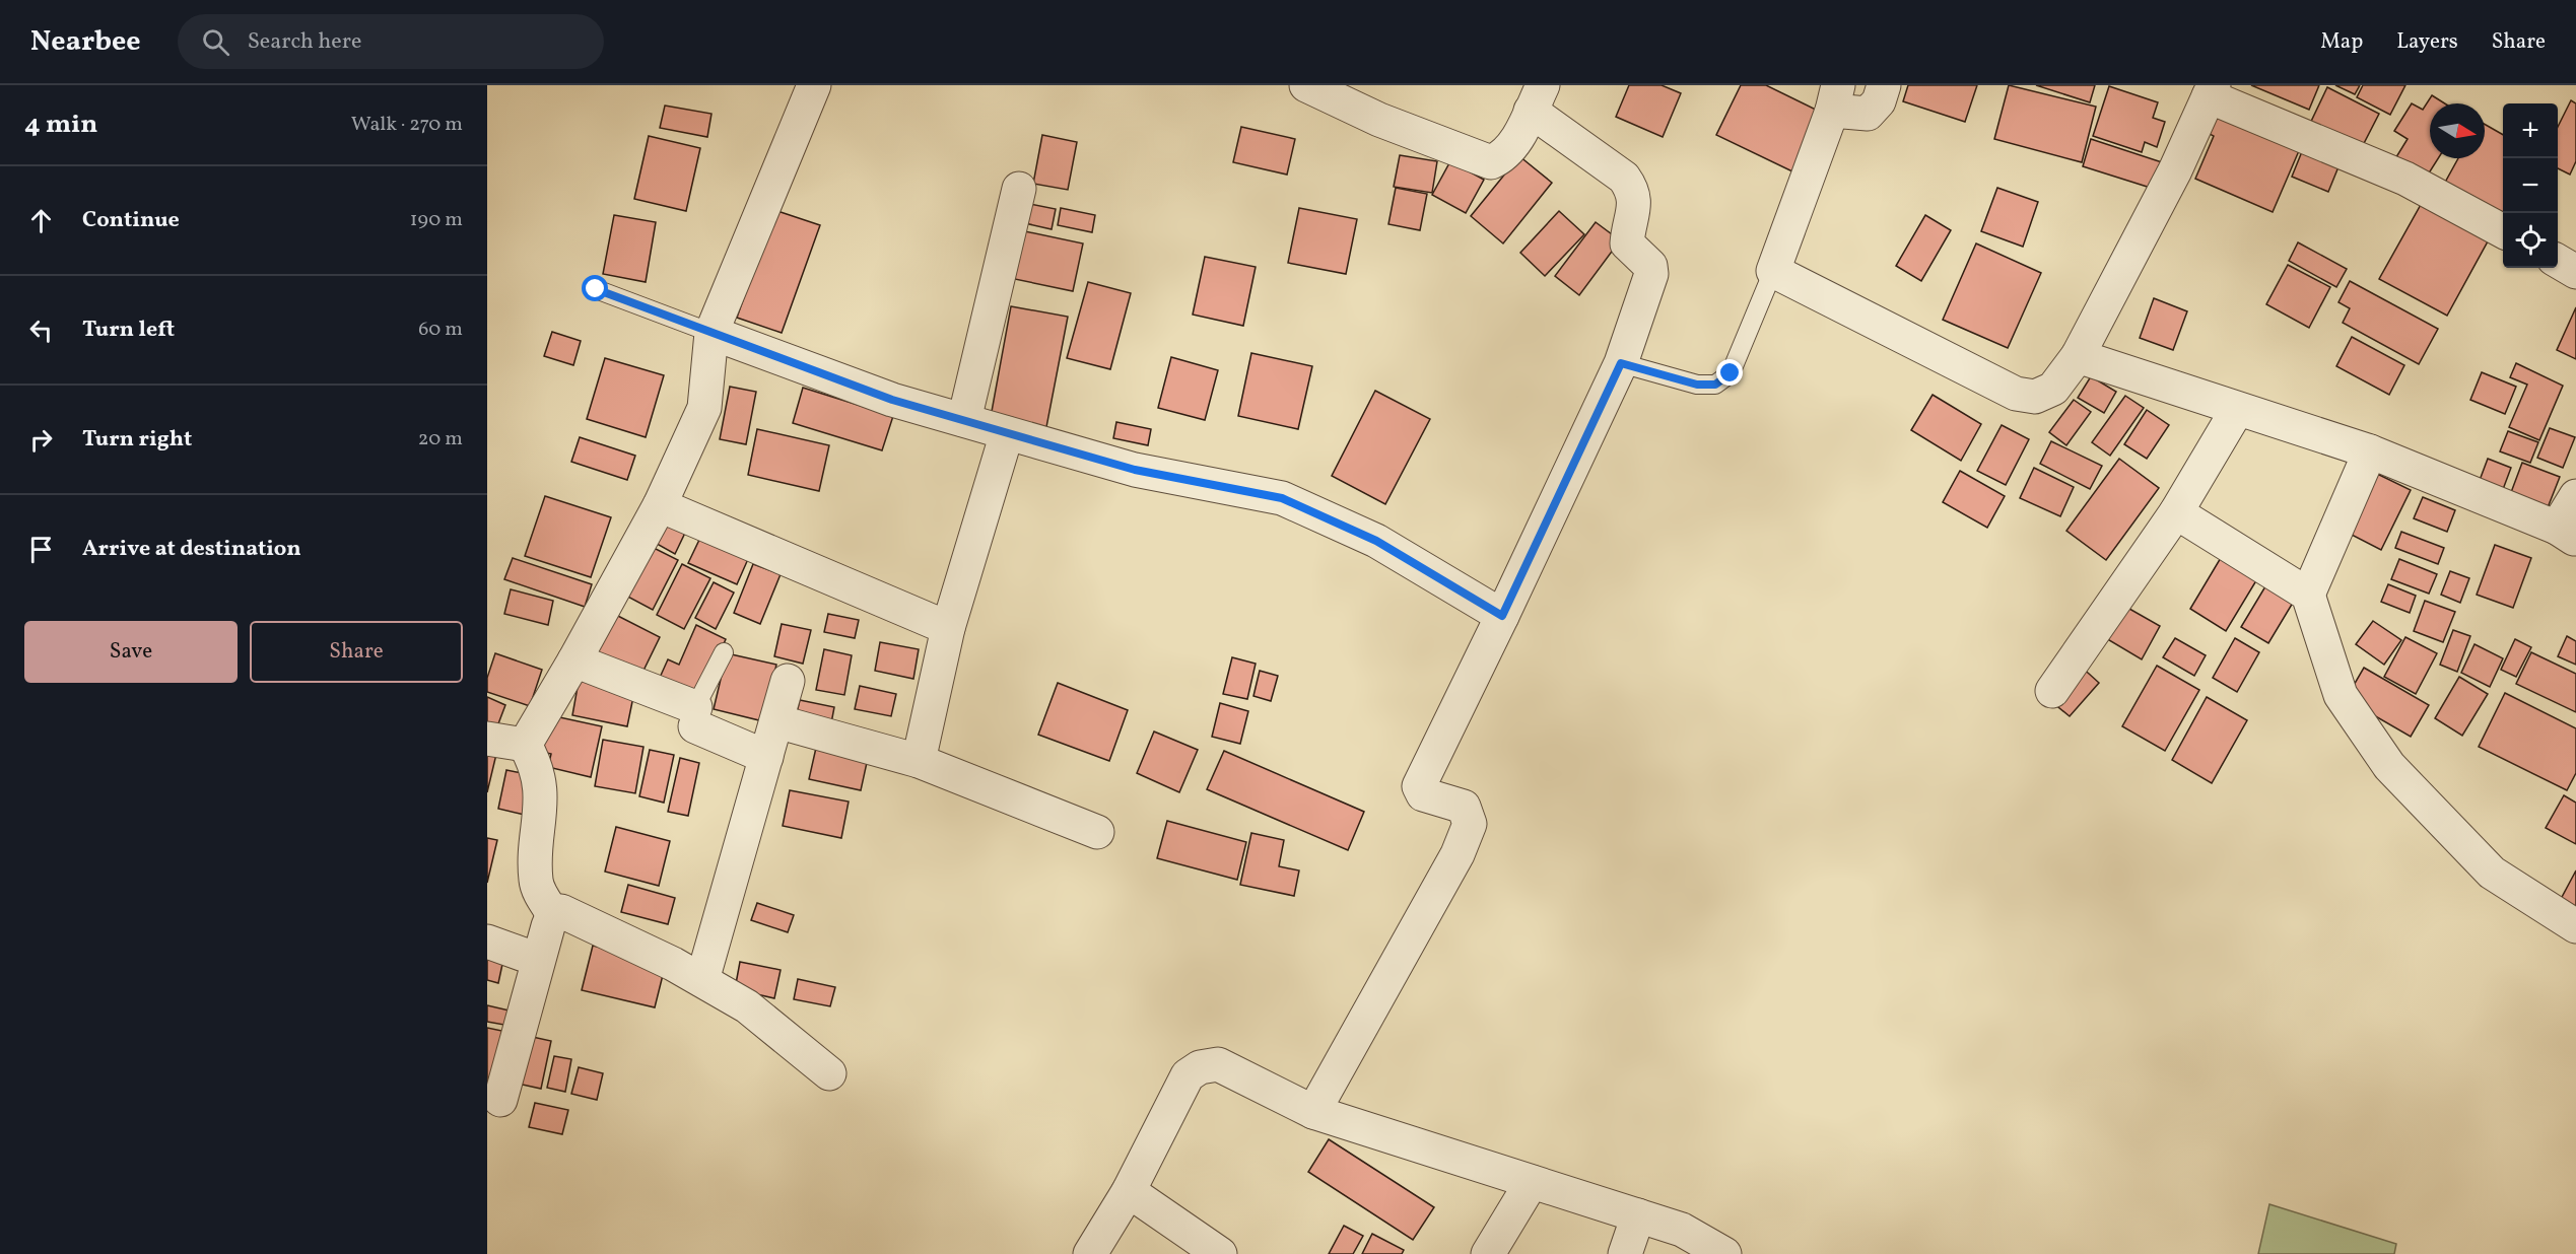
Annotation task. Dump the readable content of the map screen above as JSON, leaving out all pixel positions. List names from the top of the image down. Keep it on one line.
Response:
{"north":"right","page":{"header":"Nearbee","search":"Search here","nav":["Map","Layers","Share"],"heading":["4 min","Walk · 270 m"],"map_buttons":["+","−"],"list":[["Continue","190 m"],["Turn left","60 m"],["Turn right","20 m"],"Arrive at destination"],"buttons":["Save","Share"]}}
